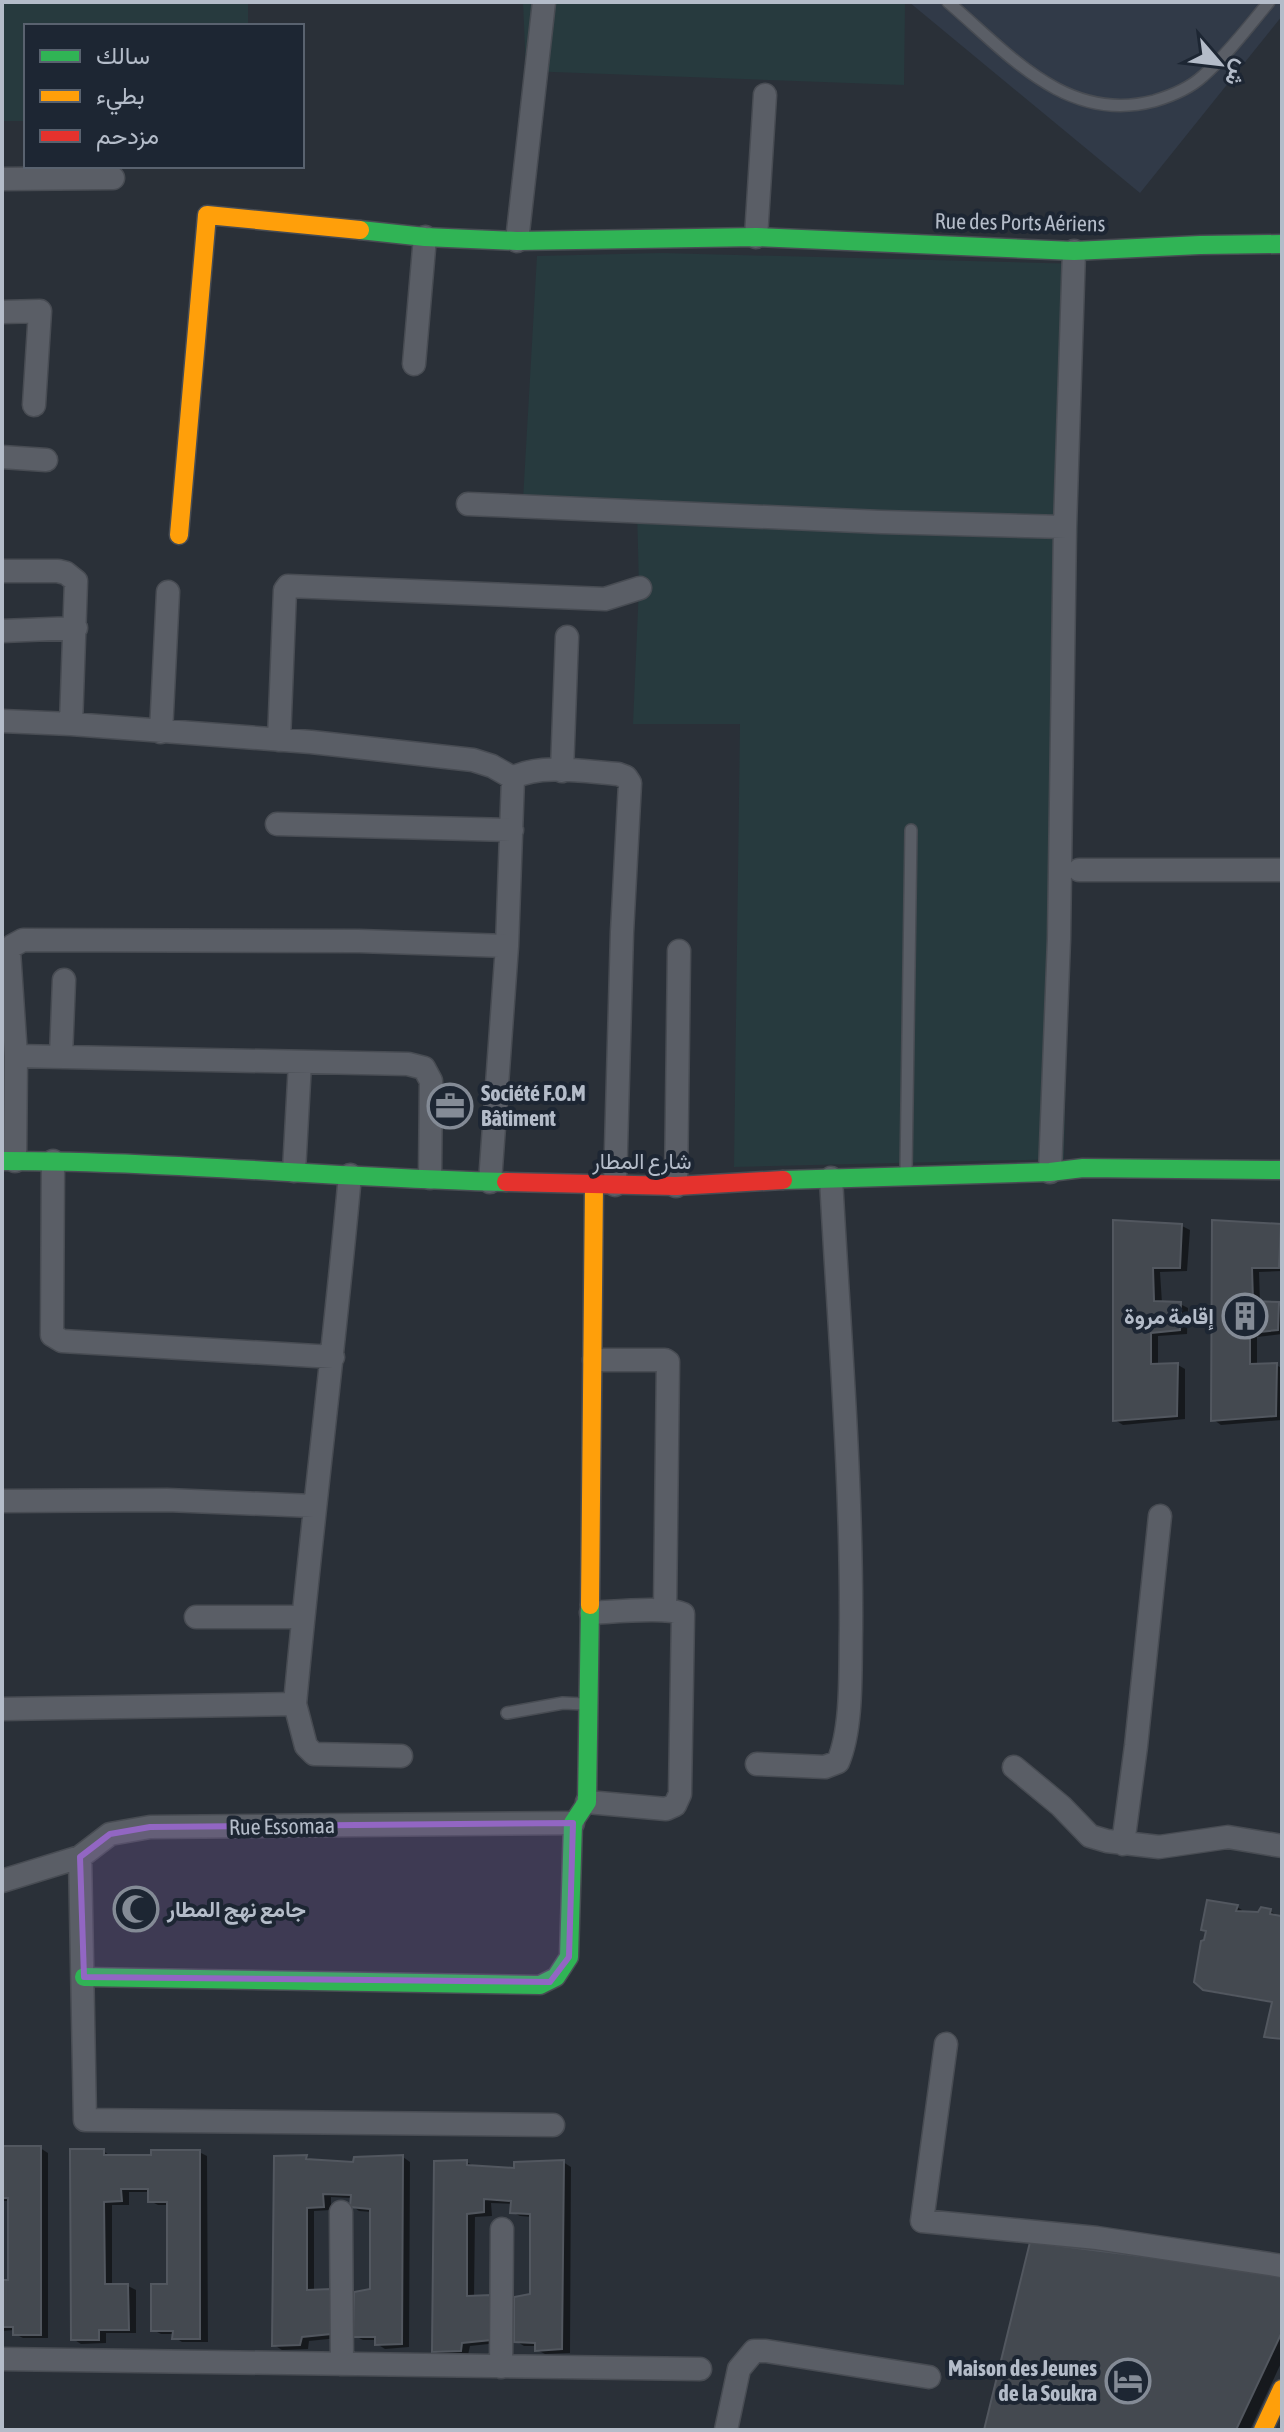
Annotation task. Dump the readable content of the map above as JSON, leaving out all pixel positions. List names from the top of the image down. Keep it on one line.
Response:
{"streets":{"street":["Rue des Ports Aériens","شارع المطار","Rue Essomaa"]},"places":{"office":["Société F.O.M Bâtiment"],"building":["إقامة مروة"],"mosque":["جامع نهج المطار"],"hotel":["Maison des Jeunes de la Soukra"]},"legend":["سالك","بطيء","مزدحم"],"north":"bottom right"}
